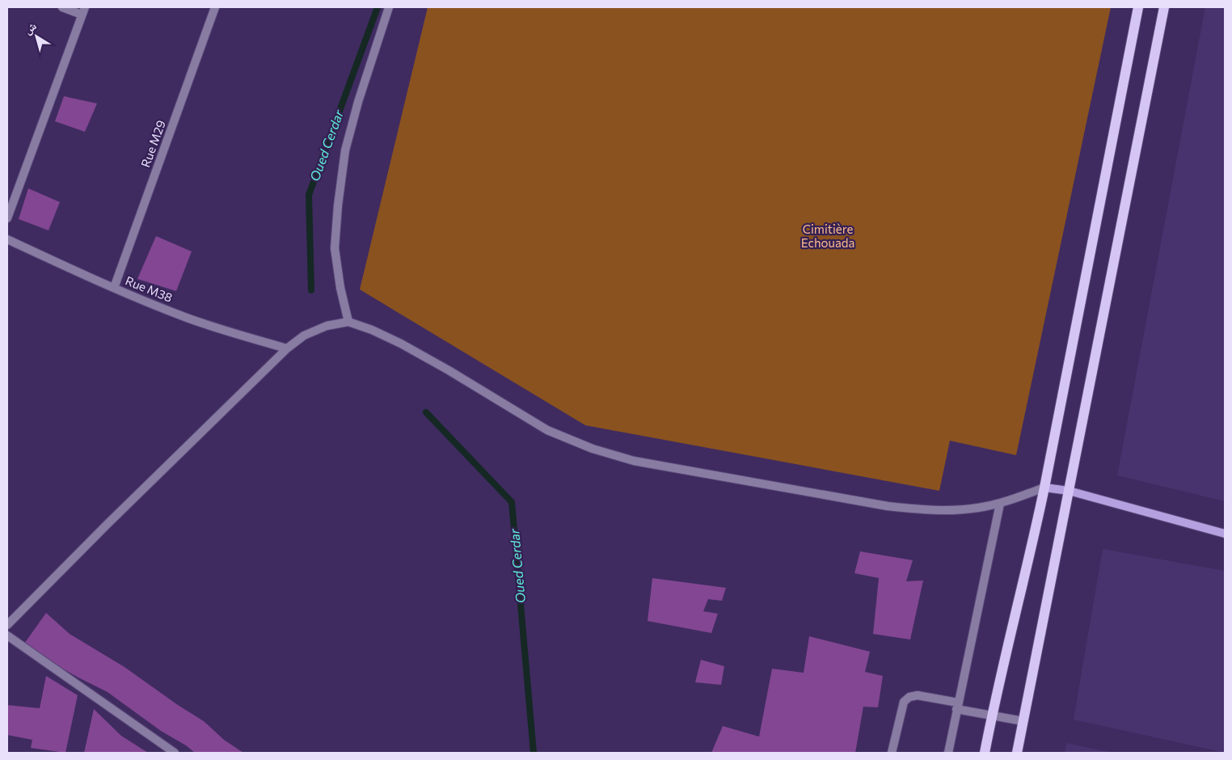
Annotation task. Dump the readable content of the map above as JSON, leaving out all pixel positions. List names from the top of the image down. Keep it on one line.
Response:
{"streets":{"street":["Rue M29","Rue M38"]},"crossings":[["Rue M29","Rue M38"]],"water":["Oued Cerdar"],"parks":["Cimitière Echouada"],"north":"top left"}
